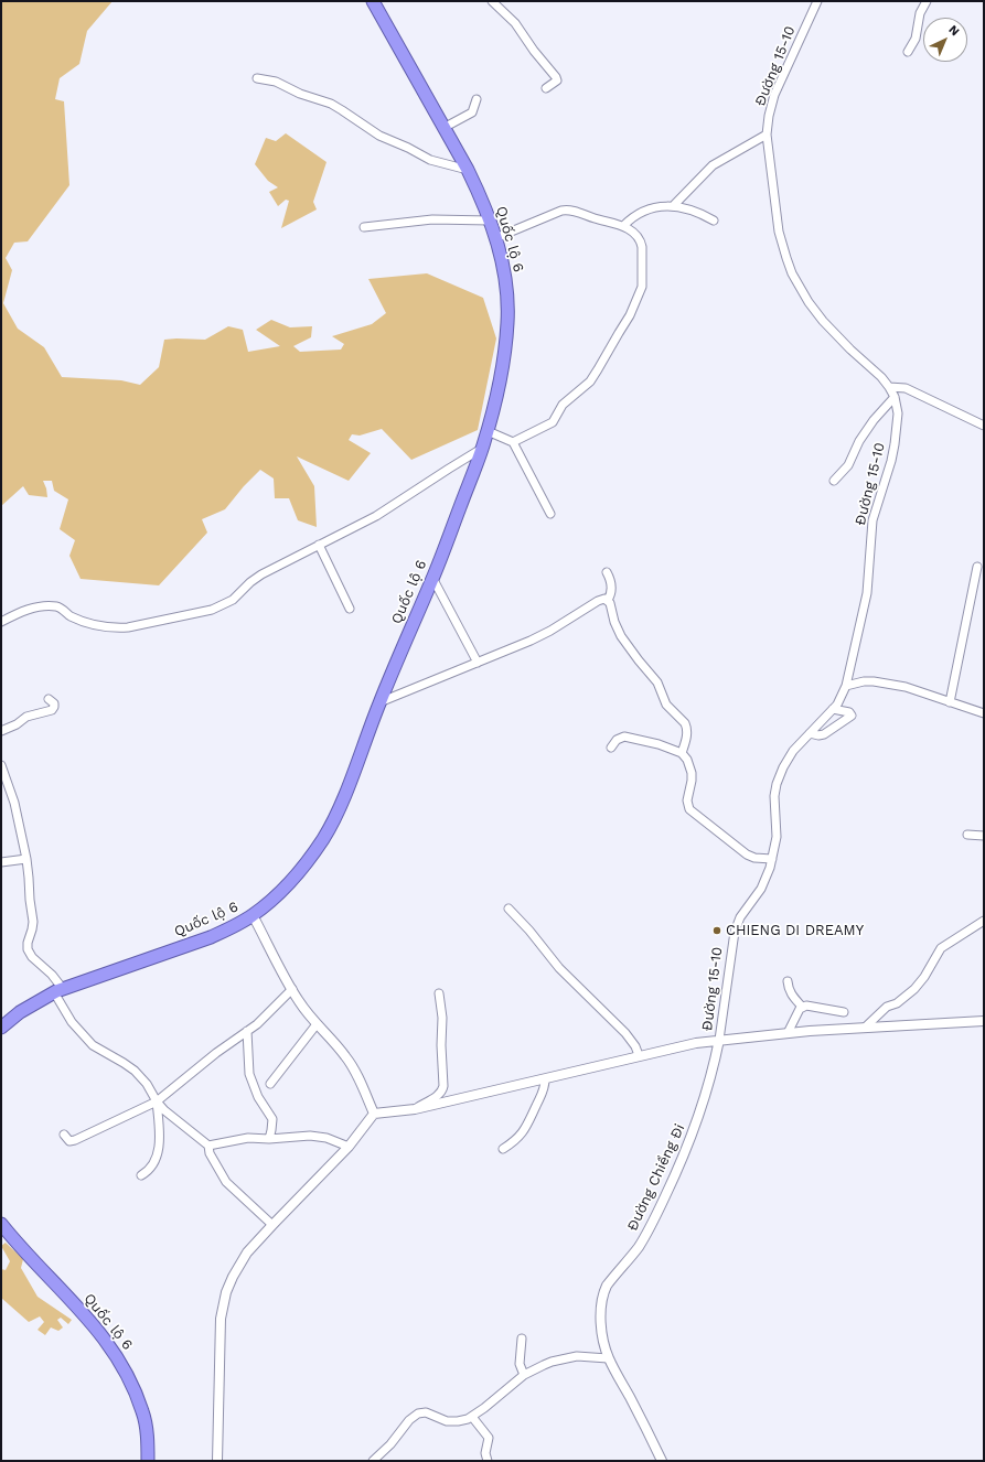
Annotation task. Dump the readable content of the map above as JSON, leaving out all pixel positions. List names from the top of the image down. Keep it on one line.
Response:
{"streets":{"highway":["Quốc lộ 6"],"street":["Đường 15-10","Đường Chiềng Đi"]},"crossings":[["Đường 15-10","Đường Chiềng Đi"]],"places":["CHIENG DI DREAMY"],"north":"top right"}
